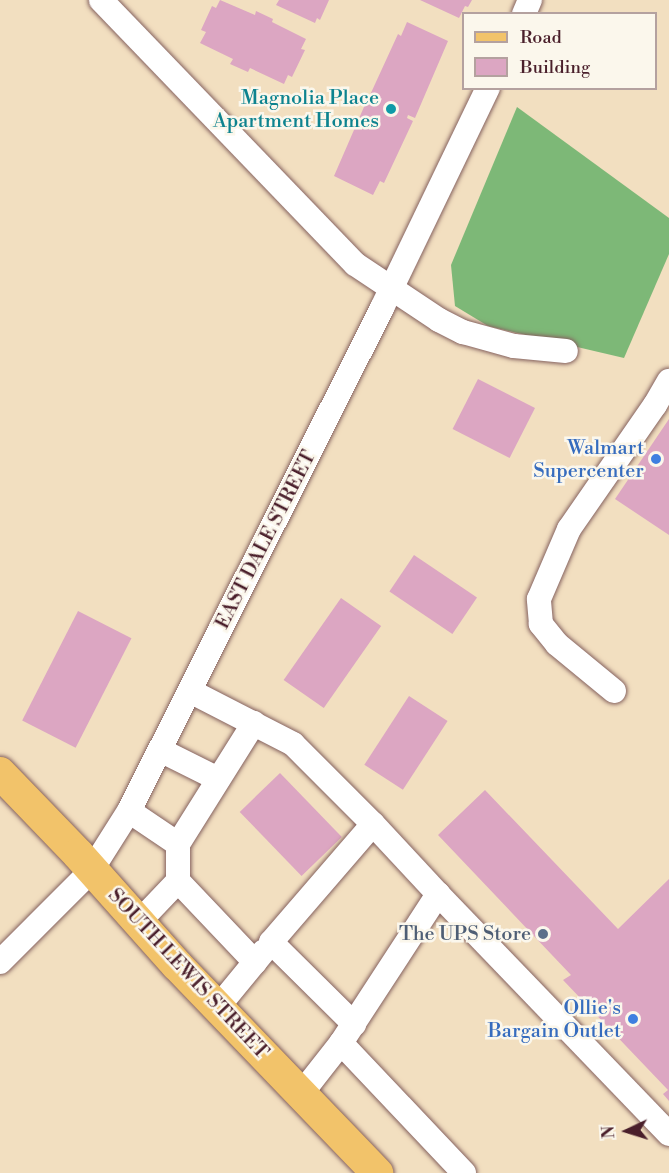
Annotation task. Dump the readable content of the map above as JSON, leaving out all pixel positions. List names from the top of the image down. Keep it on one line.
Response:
{"streets":{"main road":["SOUTH LEWIS STREET"],"street":["EAST DALE STREET"]},"crossings":[["EAST DALE STREET","SOUTH LEWIS STREET"]],"places":["Magnolia Place Apartment Homes","Walmart Supercenter","The UPS Store","Ollie's Bargain Outlet"],"legend":["Road","Building"],"north":"left"}
